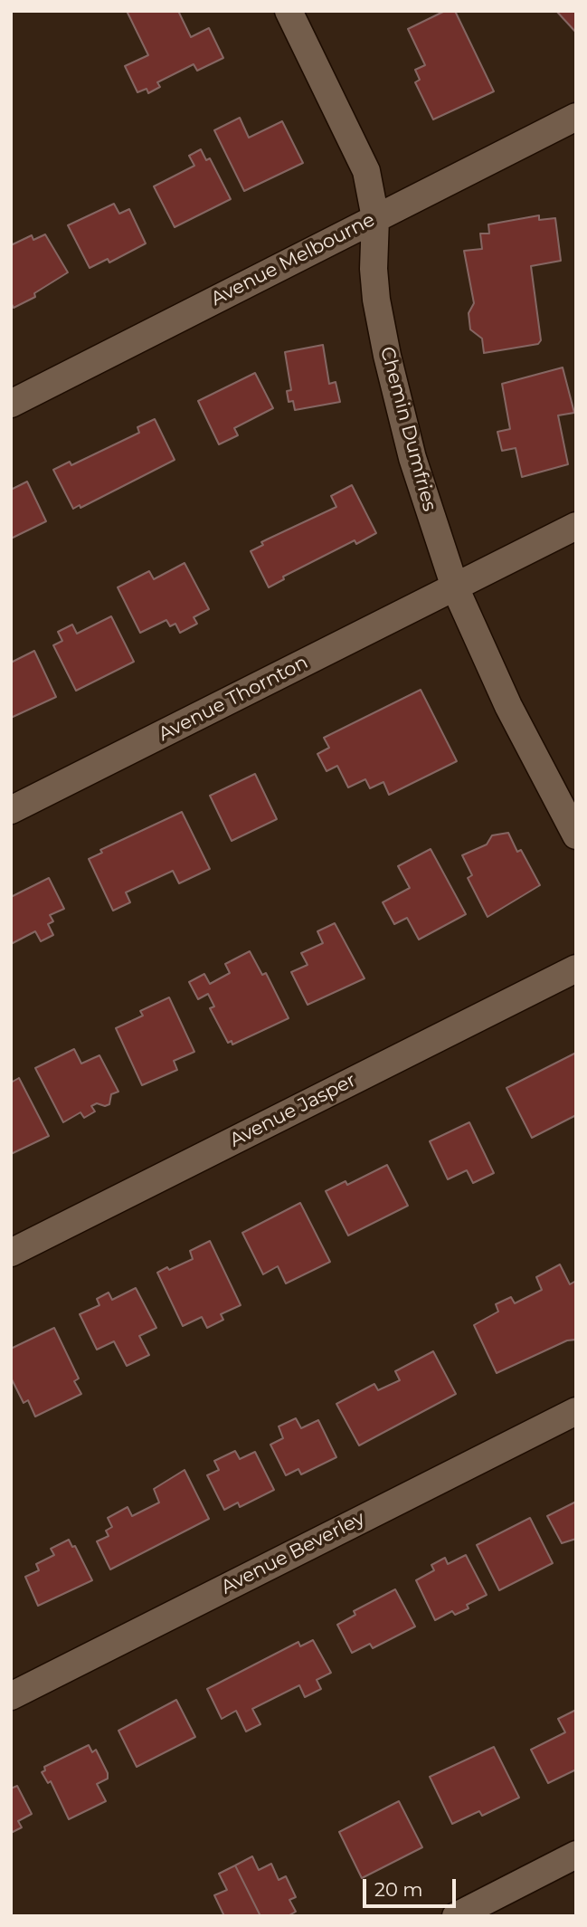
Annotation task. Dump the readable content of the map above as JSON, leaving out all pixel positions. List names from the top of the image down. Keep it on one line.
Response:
{"streets":{"street":["Avenue Melbourne","Chemin Dumfries","Avenue Thornton","Avenue Jasper","Avenue Beverley"]},"crossings":[["Avenue Melbourne","Chemin Dumfries"],["Chemin Dumfries","Avenue Thornton"]],"scale_bar":"20 m"}
